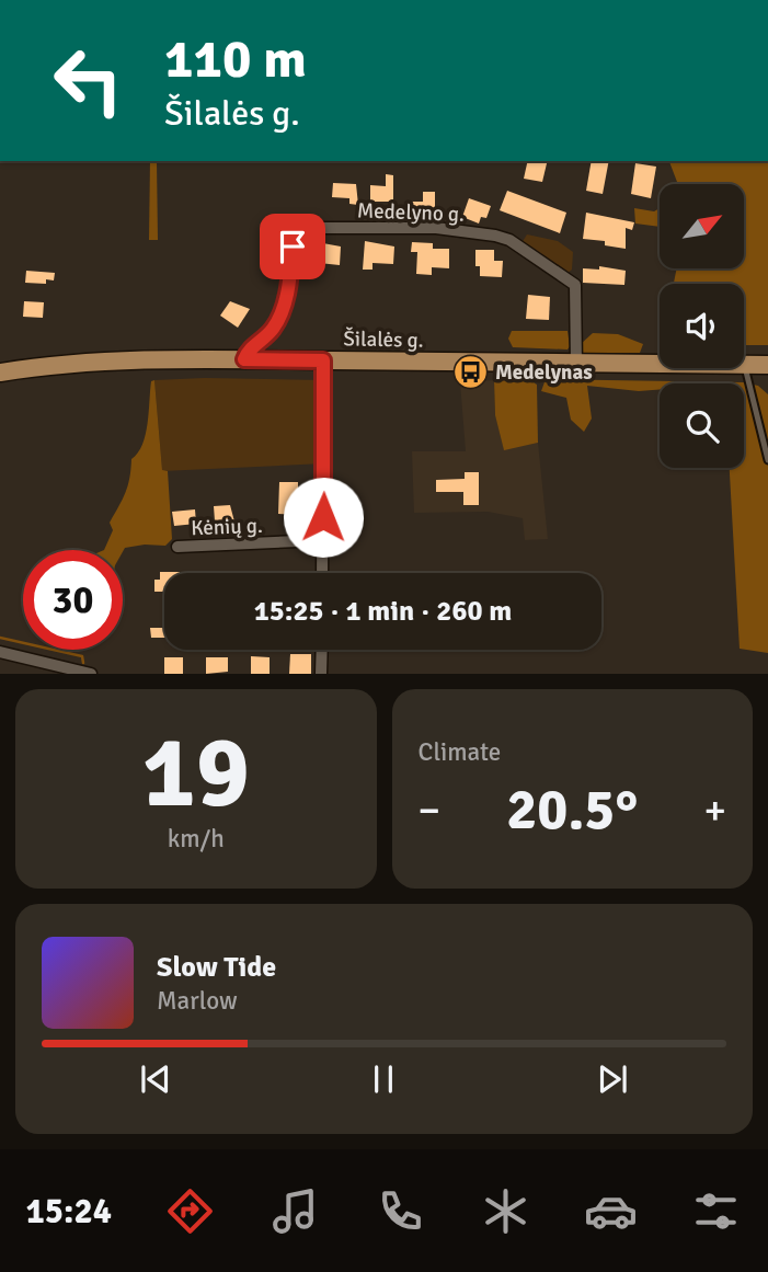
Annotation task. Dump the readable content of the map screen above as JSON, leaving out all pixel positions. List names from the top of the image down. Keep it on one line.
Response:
{"streets":{"main road":["Šilalės g."],"street":["Medelyno g.","Kėnių g."]},"crossings":[["Medelyno g.","Šilalės g."]],"places":{"bus stop":["Medelynas"]},"north":"top right","page":{"turn":["110 m","Šilalės g."],"limit":"30","trip":"15:25 · 1 min · 260 m","tile":[["19","km/h"],"Climate"],"heat":["−","20.5°","+"],"song":["Slow Tide","Marlow"],"tabs":"15:24"}}
